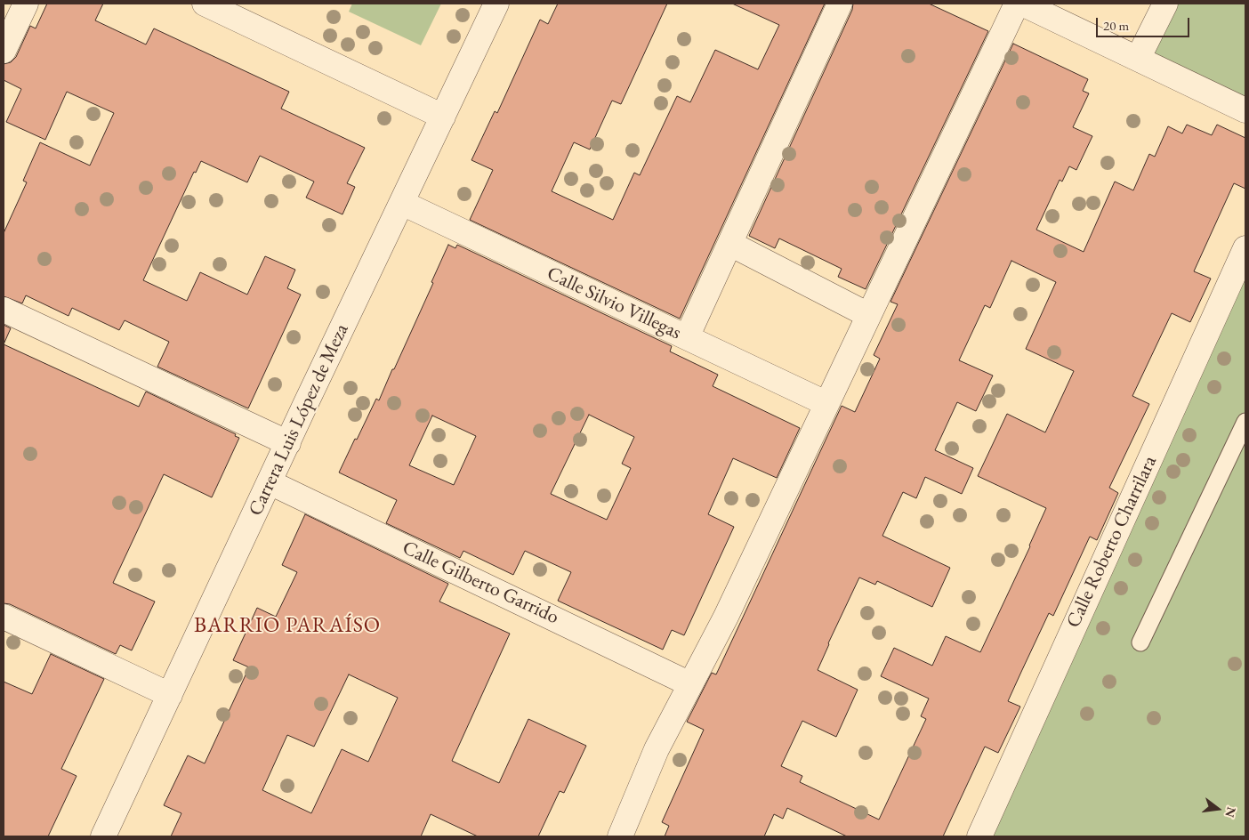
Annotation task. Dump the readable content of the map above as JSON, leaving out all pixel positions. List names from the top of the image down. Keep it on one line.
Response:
{"streets":{"street":["Calle Silvio Villegas","Carrera Luis López de Meza","Calle Roberto Charrilara","Calle Gilberto Garrido"]},"crossings":[["Calle Silvio Villegas","Carrera Luis López de Meza"],["Carrera Luis López de Meza","Calle Gilberto Garrido"]],"districts":["BARRIO PARAÍSO"],"scale_bar":"20 m","north":"right"}
